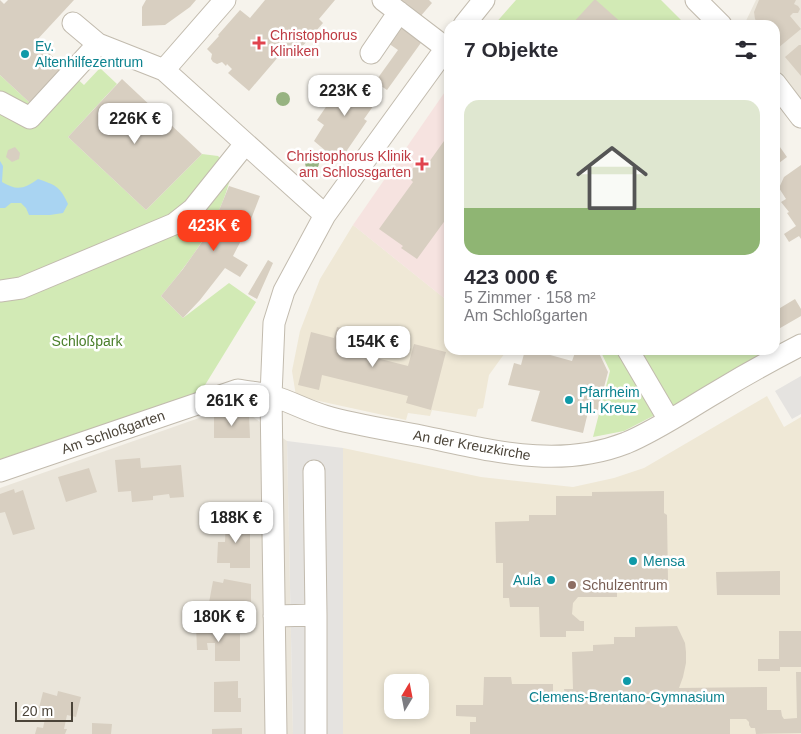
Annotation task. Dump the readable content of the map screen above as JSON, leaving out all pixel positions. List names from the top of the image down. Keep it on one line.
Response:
{"streets":{"street":["Am Schloßgarten","An der Kreuzkirche"]},"crossings":[["Am Schloßgarten","An der Kreuzkirche"]],"parks":["Schloßpark"],"places":{"health":["Christophorus Kliniken","Christophorus Klinik am Schlossgarten"],"other":["Ev. Altenhilfezentrum","Pfarrheim Hl. Kreuz","Mensa","Aula","Schulzentrum","Clemens-Brentano-Gymnasium"]},"scale_bar":"20 m","north":"top","page":{"heading":"7 Objekte","price":["223K €","226K €","423K €","154K €","261K €","188K €","180K €"],"list":[{"name":"423 000 €","note":"5 Zimmer · 158 m² · Am Schloßgarten"}],"scale":"20 m"}}
